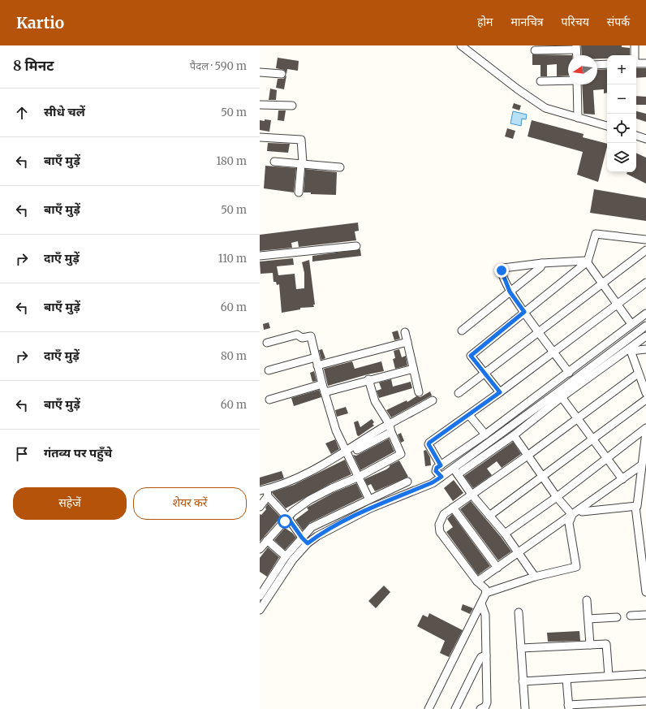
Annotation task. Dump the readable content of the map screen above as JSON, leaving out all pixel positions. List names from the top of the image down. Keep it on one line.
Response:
{"north":"left","page":{"header":"Kartio","nav":["होम","मानचित्र","परिचय","संपर्क"],"heading":["8 मिनट","पैदल · 590 m"],"map_buttons":["+","−"],"list":[["सीधे चलें","50 m"],["बाएँ मुड़ें","180 m"],["बाएँ मुड़ें","50 m"],["दाएँ मुड़ें","110 m"],["बाएँ मुड़ें","60 m"],["दाएँ मुड़ें","80 m"],["बाएँ मुड़ें","60 m"],"गंतव्य पर पहुँचे"],"buttons":["सहेजें","शेयर करें"]}}
